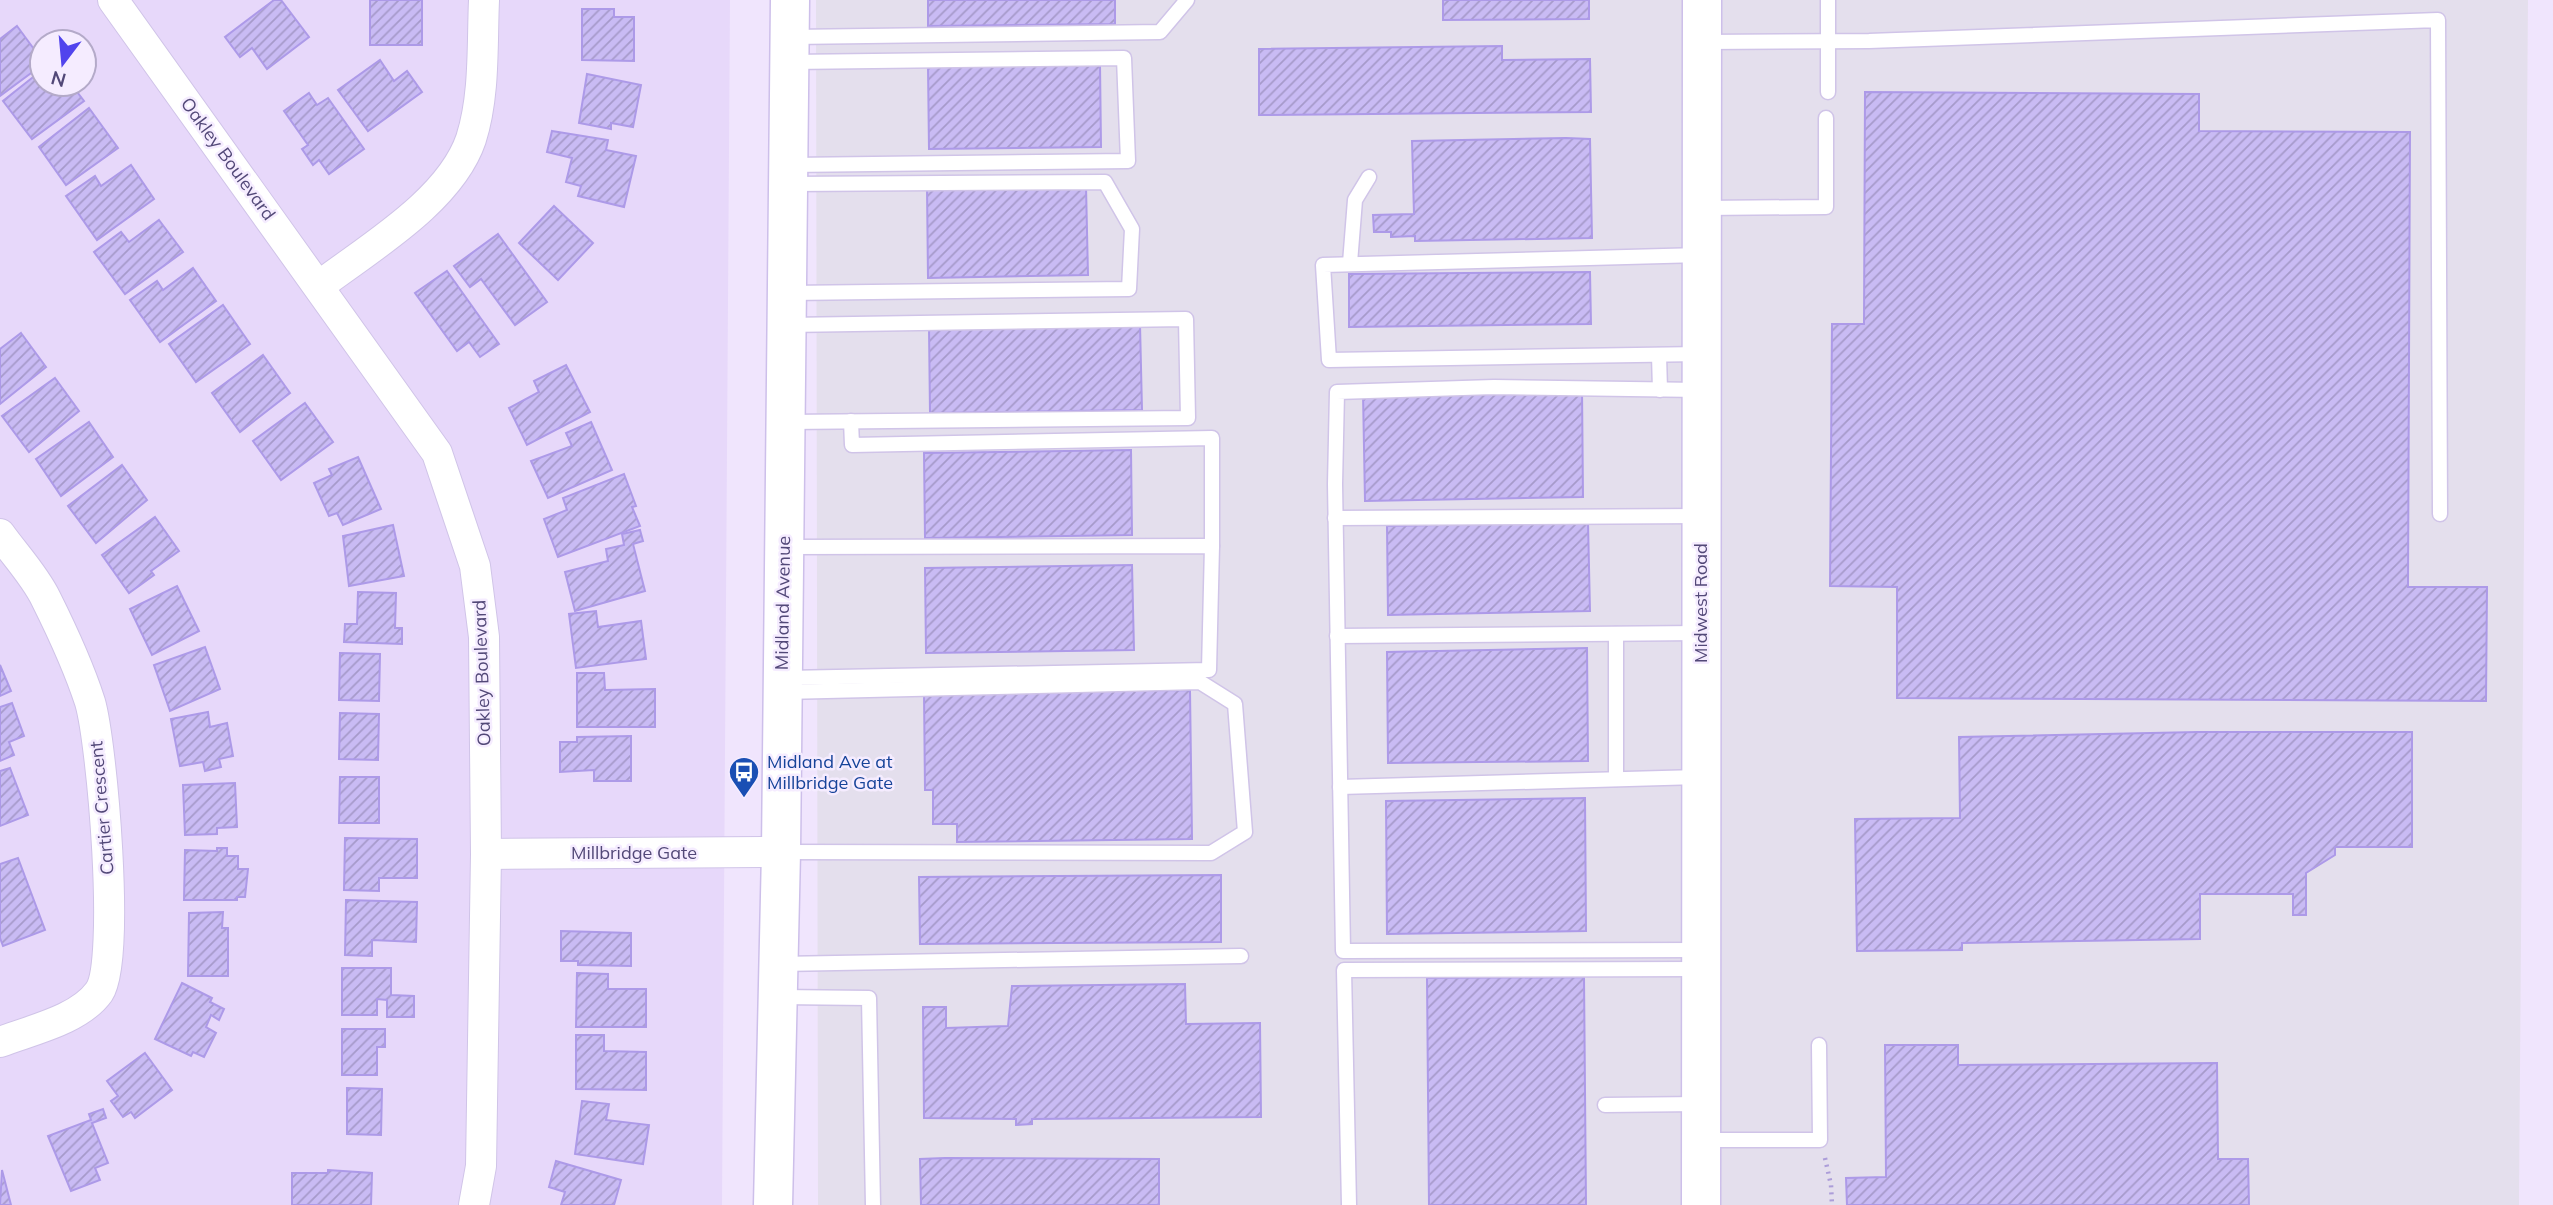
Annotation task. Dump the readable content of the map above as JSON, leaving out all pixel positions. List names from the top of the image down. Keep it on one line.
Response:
{"streets":{"street":["Oakley Boulevard","Midland Avenue","Midwest Road","Cartier Crescent","Millbridge Gate"]},"crossings":[["Oakley Boulevard","Millbridge Gate"],["Midland Avenue","Millbridge Gate"]],"places":{"bus stop":["Midland Ave at Millbridge Gate"]},"north":"bottom"}
